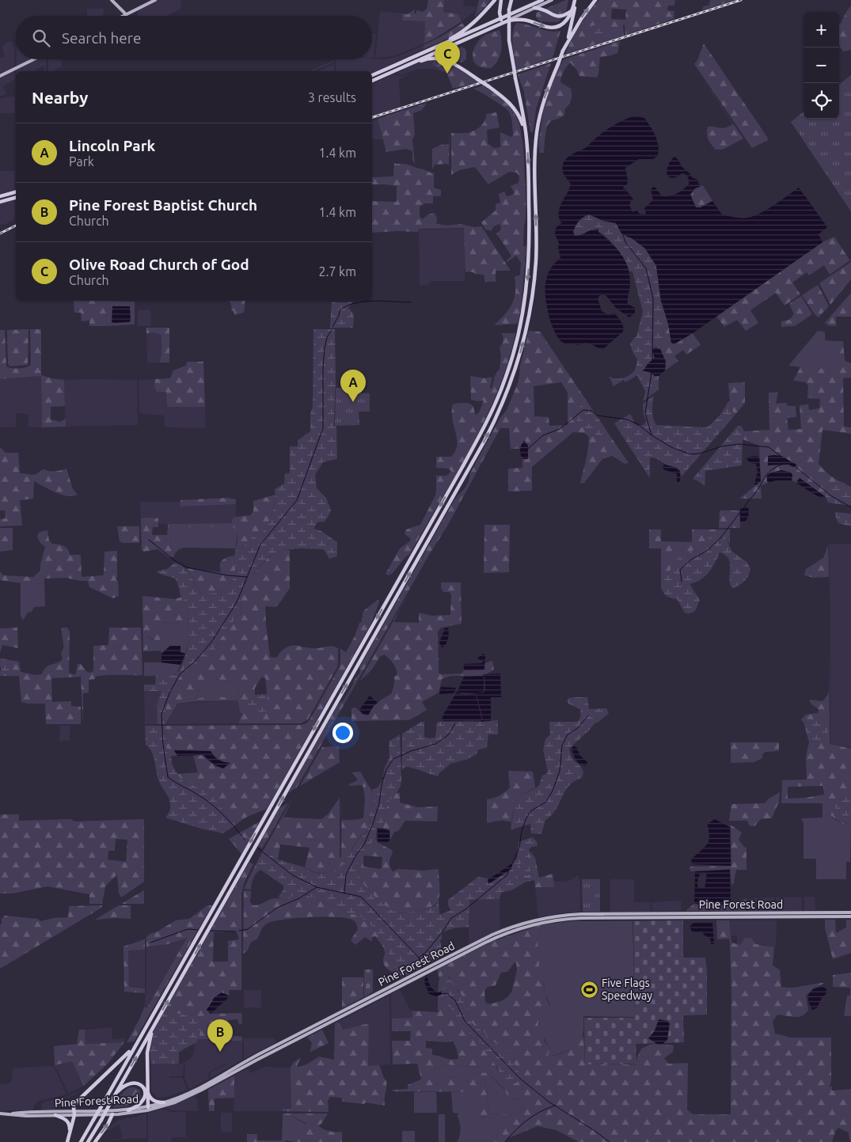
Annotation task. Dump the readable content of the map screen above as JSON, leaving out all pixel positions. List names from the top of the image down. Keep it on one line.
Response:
{"streets":{"main road":["Pine Forest Road"]},"places":{"sports":["Five Flags Speedway"]},"page":{"map_buttons":["+","−"],"search":"Search here","pins":["C","A","B"],"heading":["Nearby","3 results"],"list":[{"mark":"A","name":"Lincoln Park","note":"Park","value":"1.4 km"},{"mark":"B","name":"Pine Forest Baptist Church","note":"Church","value":"1.4 km"},{"mark":"C","name":"Olive Road Church of God","note":"Church","value":"2.7 km"}]}}
